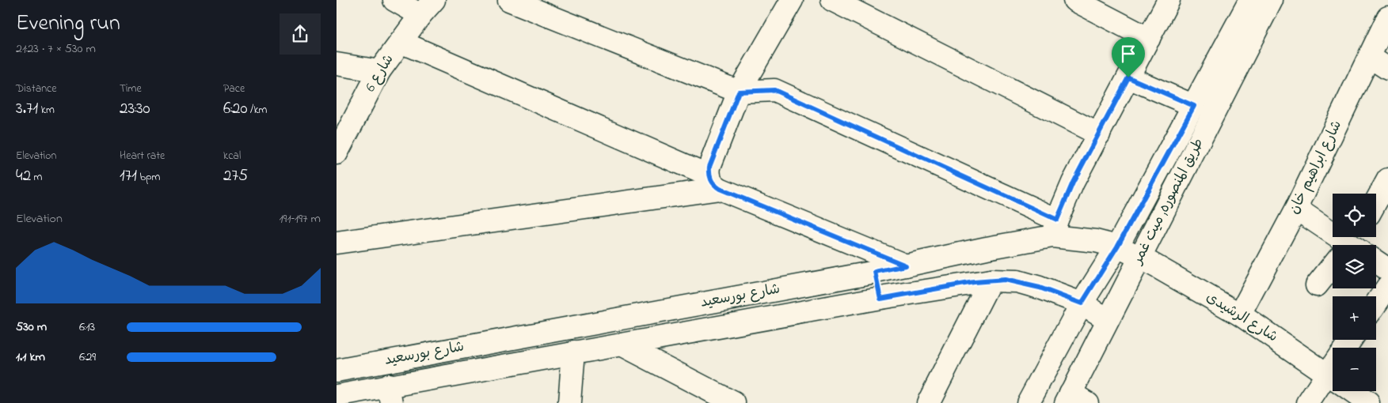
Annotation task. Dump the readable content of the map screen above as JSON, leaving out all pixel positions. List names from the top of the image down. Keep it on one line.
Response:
{"streets":{"street":["شارع 6","شارع ابراهيم خان","طريق المنصوره, ميت غمر","شارع بورسعيد","شارع الرشيدى"]},"crossings":[["شارع ابراهيم خان","شارع الرشيدى"],["طريق المنصوره, ميت غمر","شارع بورسعيد"],["طريق المنصوره, ميت غمر","شارع الرشيدى"],["شارع بورسعيد","شارع الرشيدى"]],"page":{"heading":["Evening run","21:23 · 7 × 530 m"],"stats":[["Distance","3.71 km"],["Time","23:30"],["Pace","6:20 /km"],["Elevation","42 m"],["Heart rate","171 bpm"],["kcal","275"]],"map_buttons":["+","−"],"chart":["Elevation","191–197 m"],"list":[{"name":"530 m","note":"6:13"},{"name":"1.1 km","note":"6:29"}]}}
